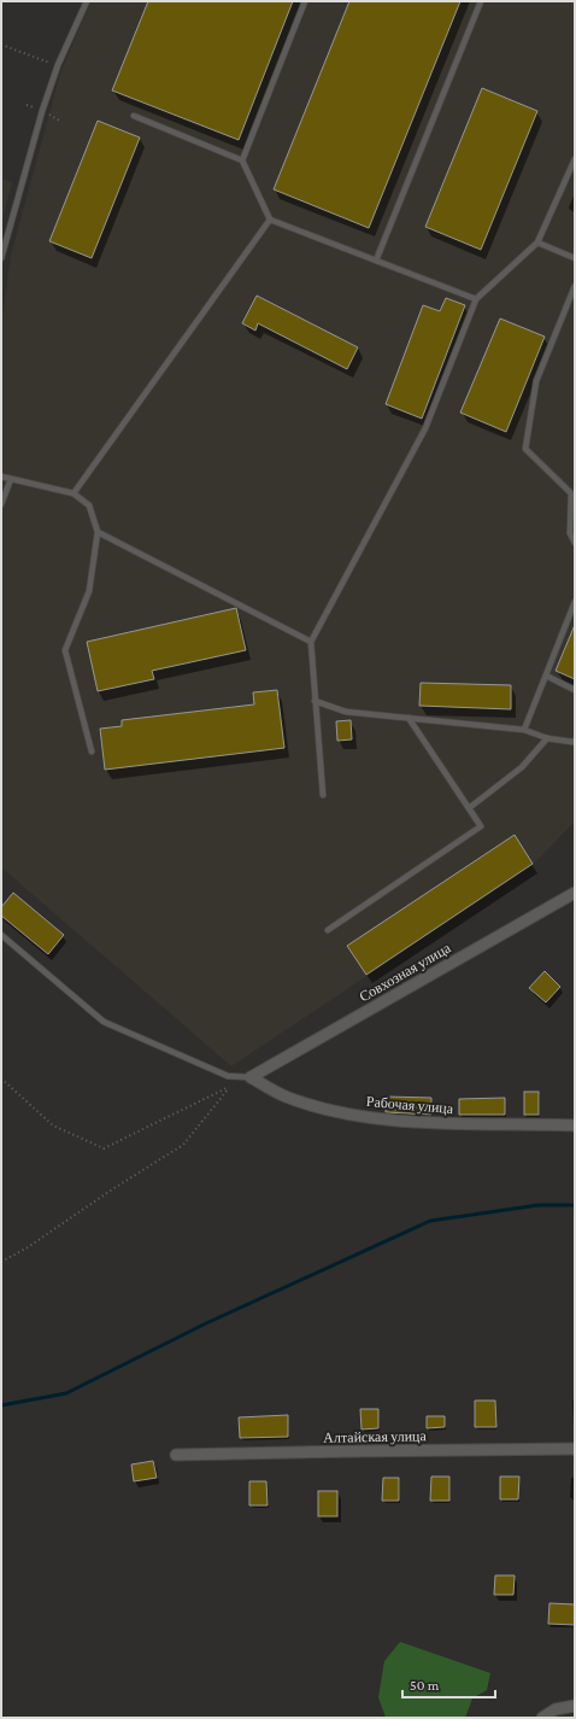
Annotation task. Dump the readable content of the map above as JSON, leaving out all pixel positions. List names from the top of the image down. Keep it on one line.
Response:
{"streets":{"street":["Совхозная улица","Рабочая улица","Алтайская улица"]},"crossings":[["Совхозная улица","Рабочая улица"]],"scale_bar":"50 m"}
